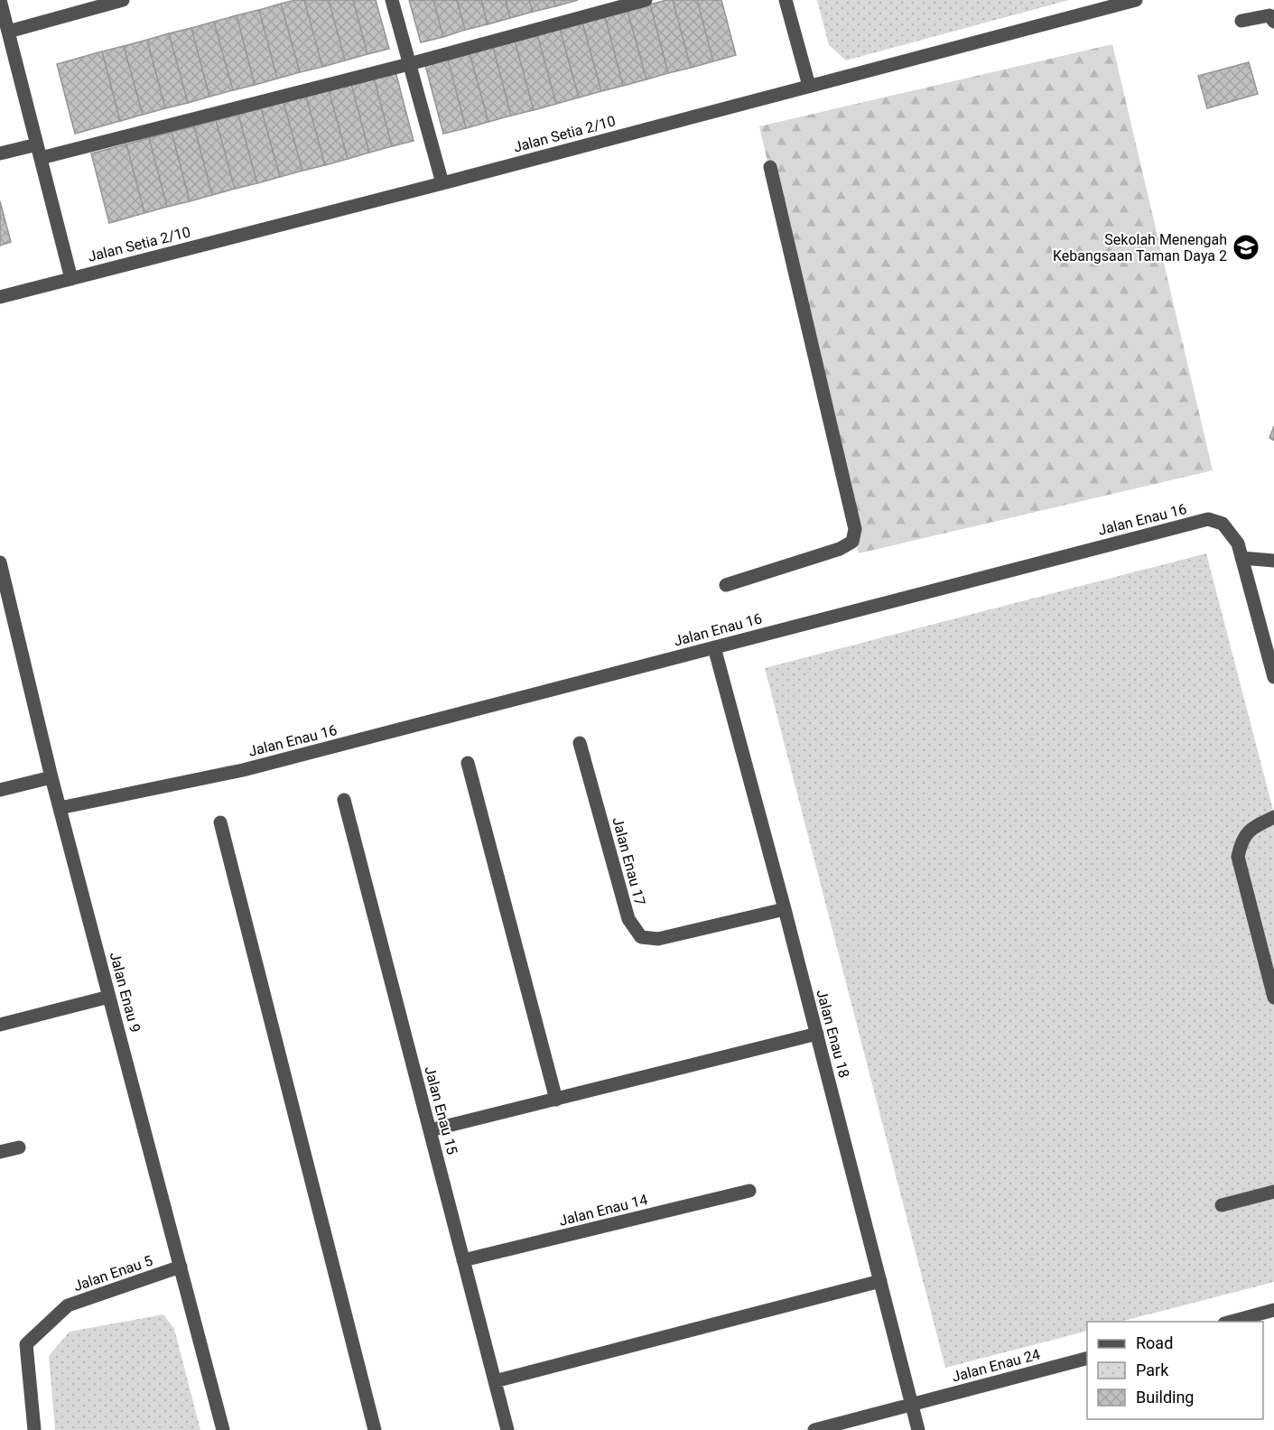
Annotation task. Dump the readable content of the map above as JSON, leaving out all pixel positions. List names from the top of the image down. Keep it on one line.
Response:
{"streets":{"street":["Jalan Setia 2/10","Jalan Enau 16","Jalan Enau 17","Jalan Enau 9","Jalan Enau 18","Jalan Enau 15","Jalan Enau 14","Jalan Enau 5","Jalan Enau 24"]},"crossings":[["Jalan Enau 16","Jalan Enau 9"],["Jalan Enau 16","Jalan Enau 18"],["Jalan Enau 17","Jalan Enau 18"],["Jalan Enau 9","Jalan Enau 5"],["Jalan Enau 18","Jalan Enau 24"],["Jalan Enau 15","Jalan Enau 14"]],"places":{"school or university":["Sekolah Menengah Kebangsaan Taman Daya 2"]},"legend":["Road","Park","Building"]}
